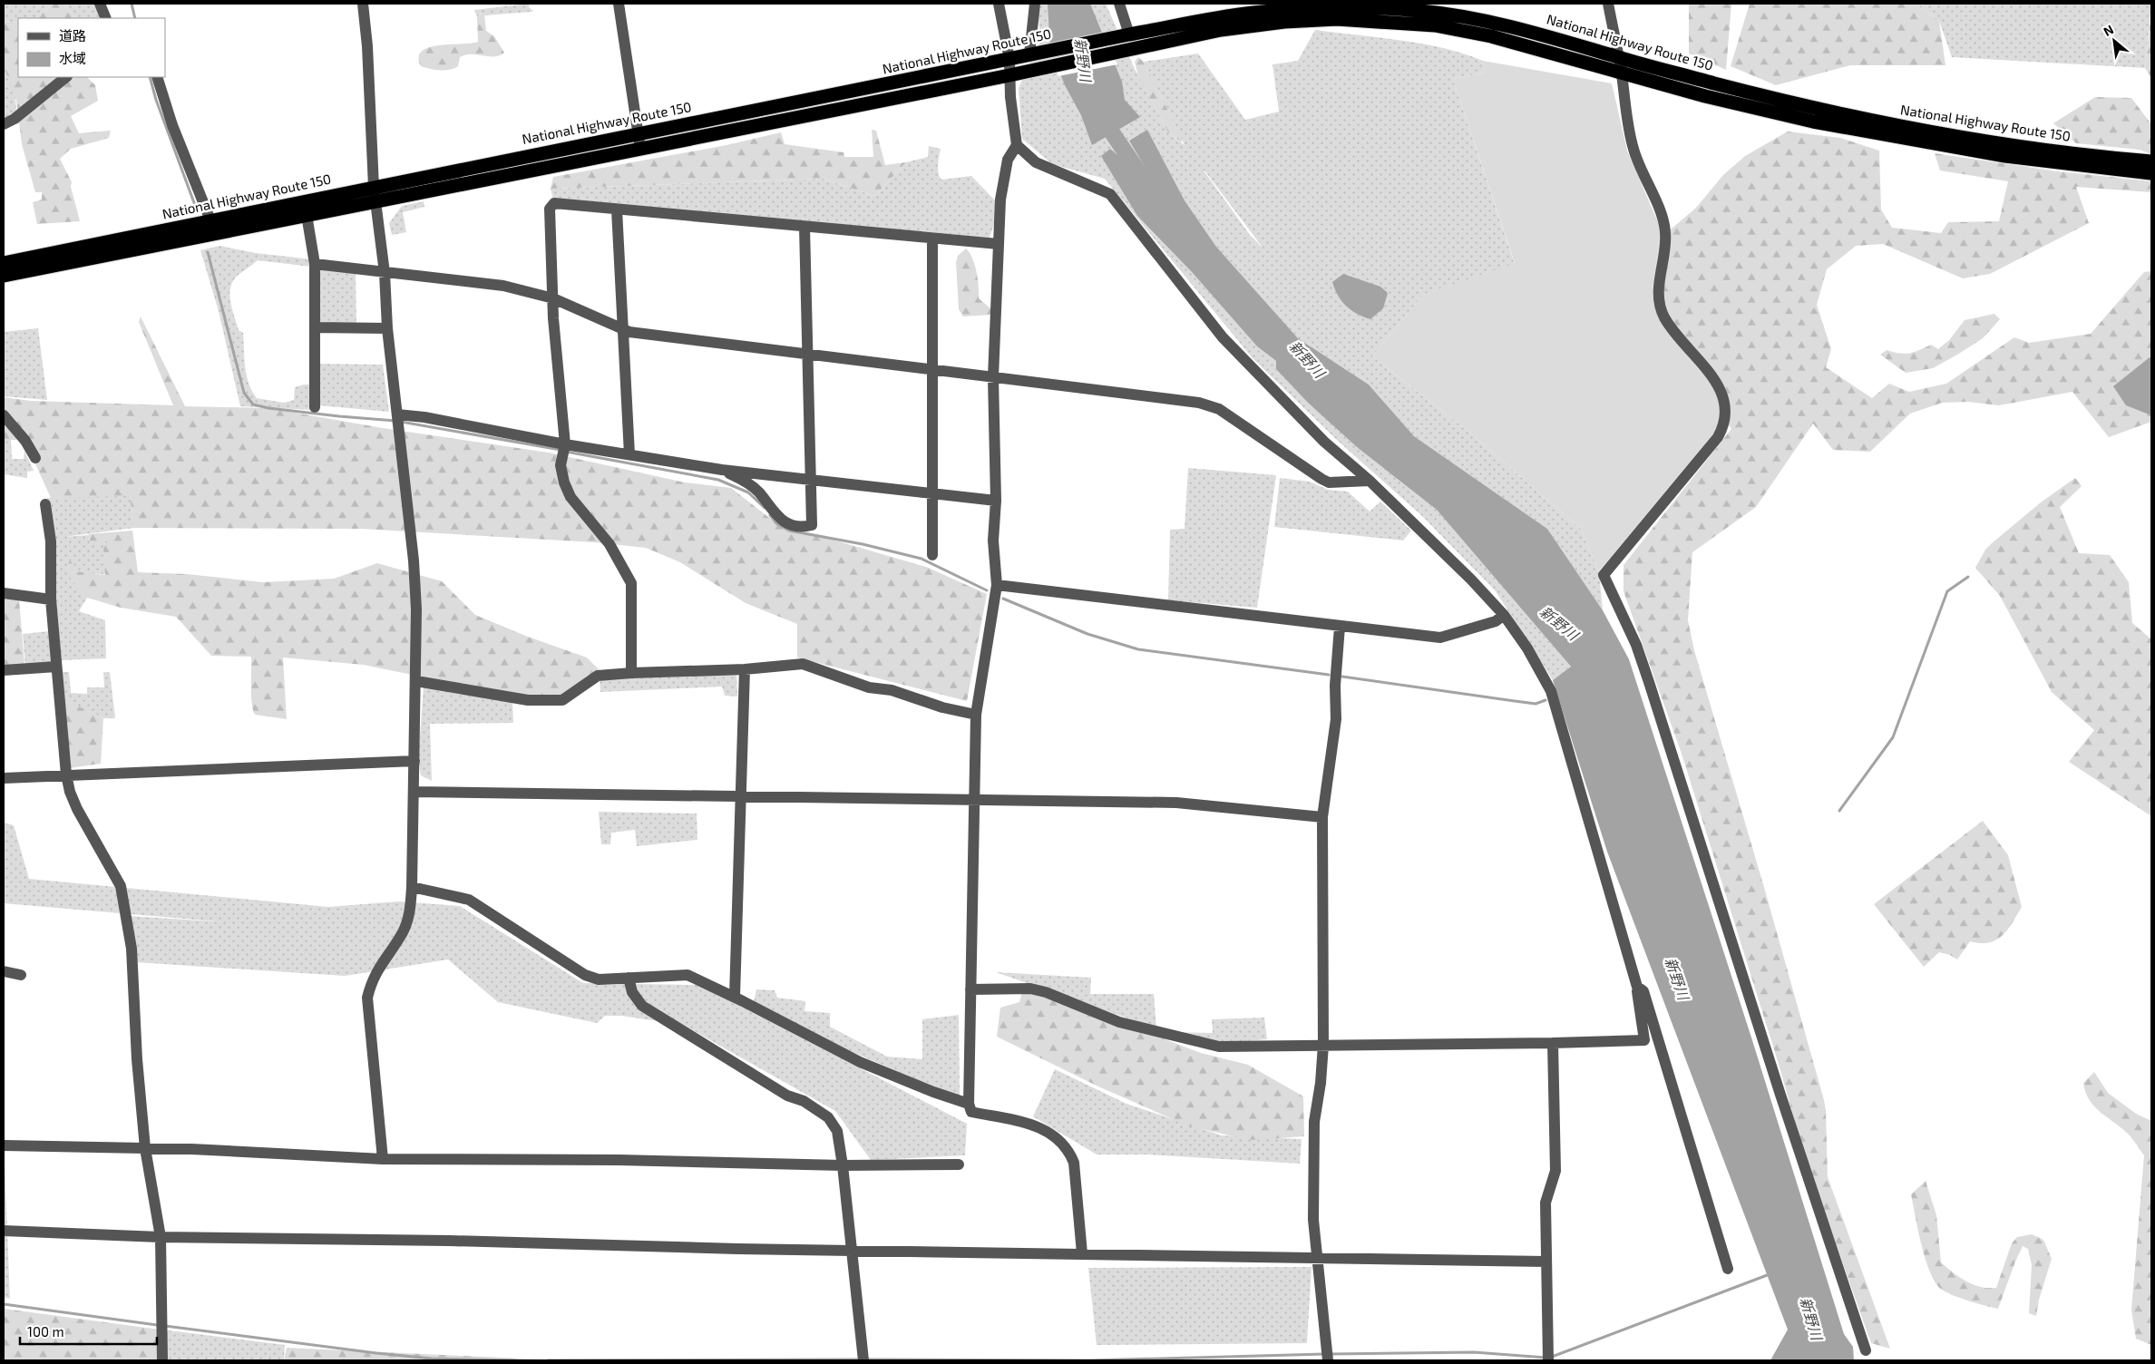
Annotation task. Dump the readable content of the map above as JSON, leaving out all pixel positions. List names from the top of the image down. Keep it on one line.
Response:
{"streets":{"highway":["National Highway Route 150"]},"water":["新野川"],"legend":["道路","水域"],"scale_bar":"100 m","north":"top left"}
